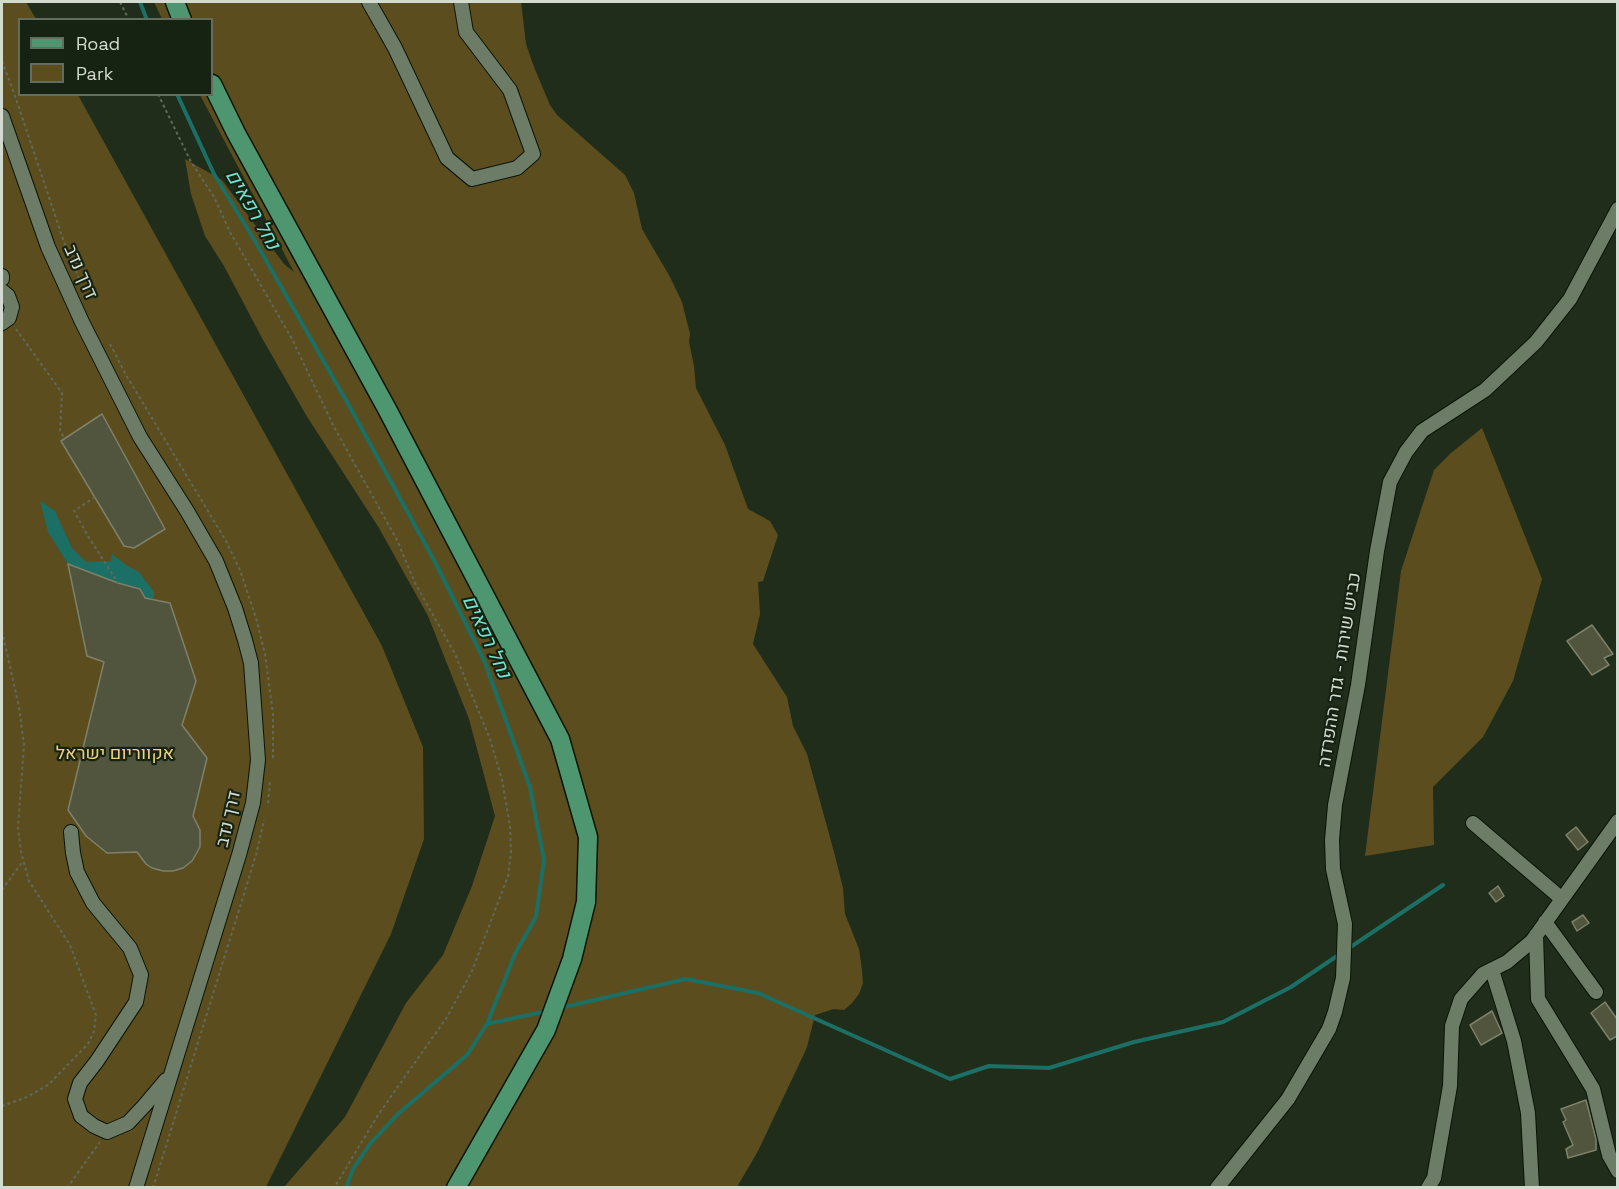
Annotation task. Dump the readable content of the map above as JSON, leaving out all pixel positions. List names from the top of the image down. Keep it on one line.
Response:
{"streets":{"street":["דרך נדב","כביש שירות - גדר ההפרדה"]},"water":["נחל רפאים"],"parks":["אקווריום ישראל"],"legend":["Road","Park"]}
